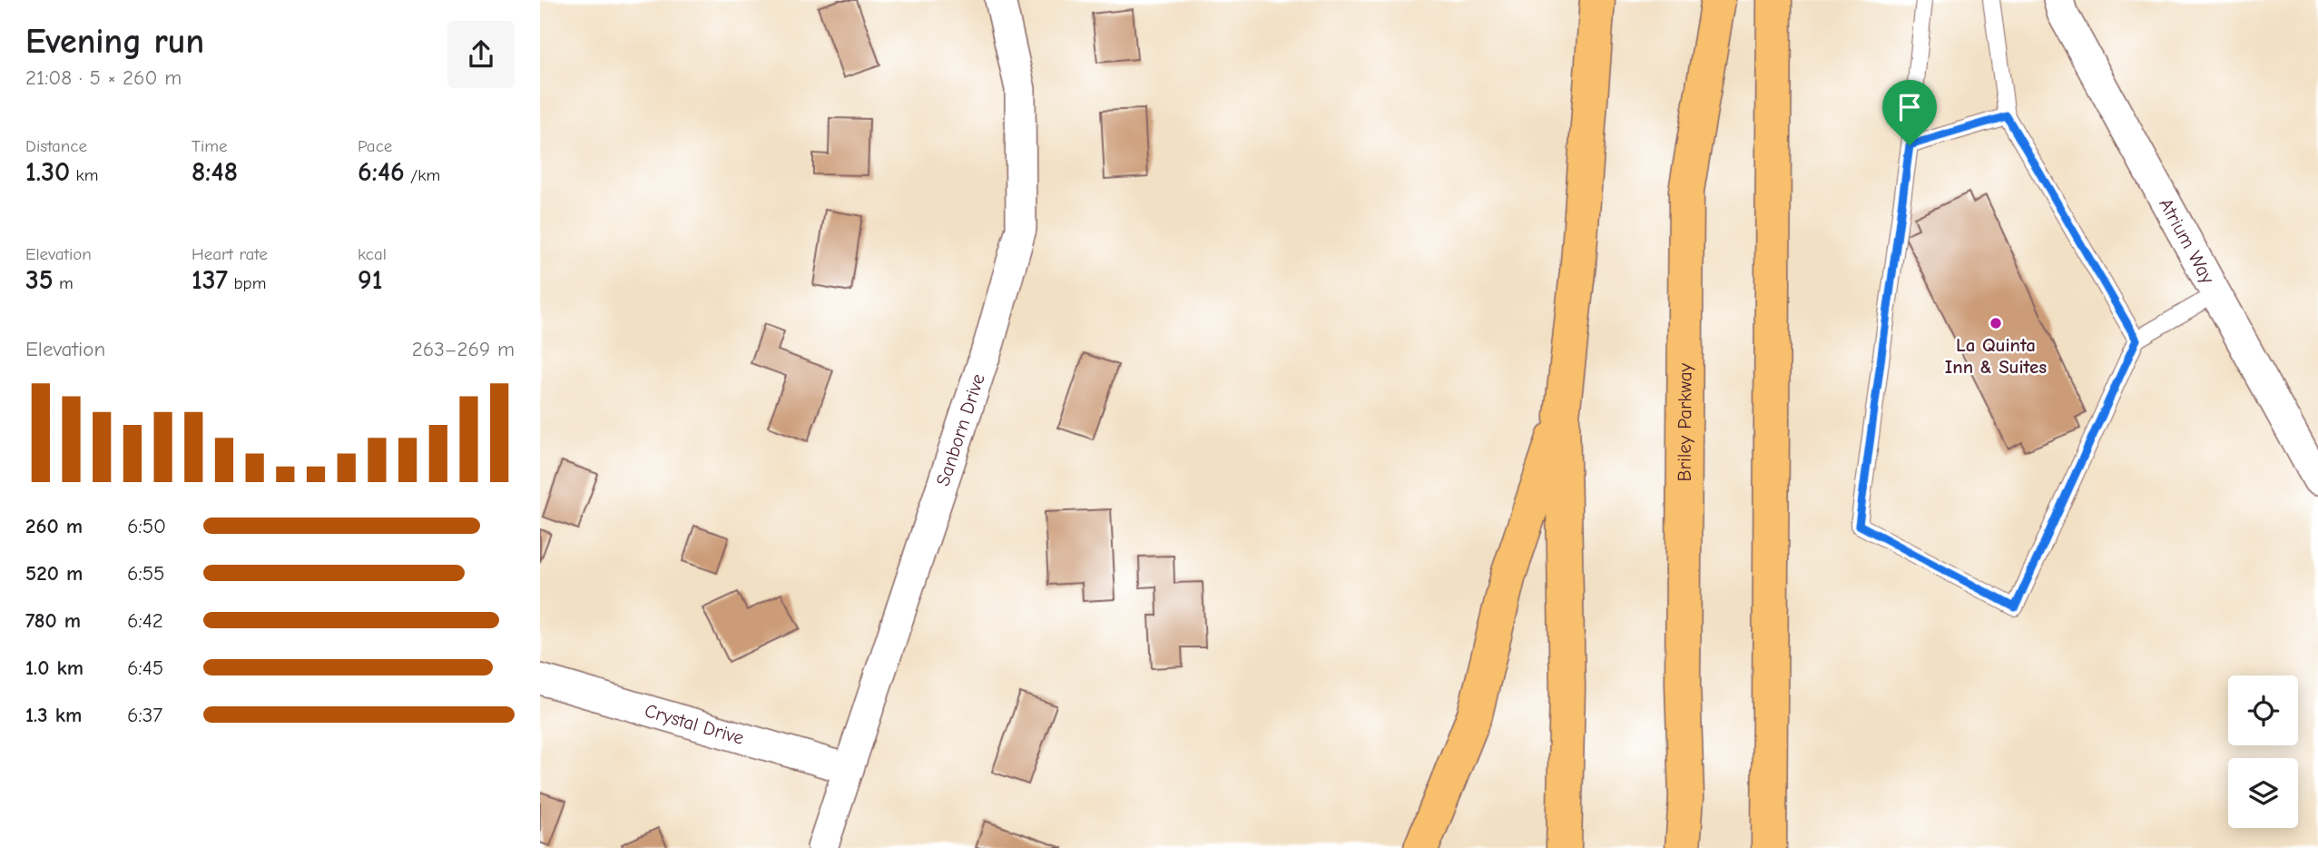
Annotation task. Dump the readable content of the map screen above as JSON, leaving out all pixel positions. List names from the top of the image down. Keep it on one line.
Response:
{"streets":{"highway":["Briley Parkway"],"street":["Atrium Way","Sanborn Drive","Crystal Drive"]},"crossings":[["Sanborn Drive","Crystal Drive"]],"places":["La Quinta Inn & Suites"],"page":{"heading":["Evening run","21:08 · 5 × 260 m"],"stats":[["Distance","1.30 km"],["Time","8:48"],["Pace","6:46 /km"],["Elevation","35 m"],["Heart rate","137 bpm"],["kcal","91"]],"chart":["Elevation","263–269 m"],"list":[{"name":"260 m","note":"6:50"},{"name":"520 m","note":"6:55"},{"name":"780 m","note":"6:42"},{"name":"1.0 km","note":"6:45"},{"name":"1.3 km","note":"6:37"}]}}
